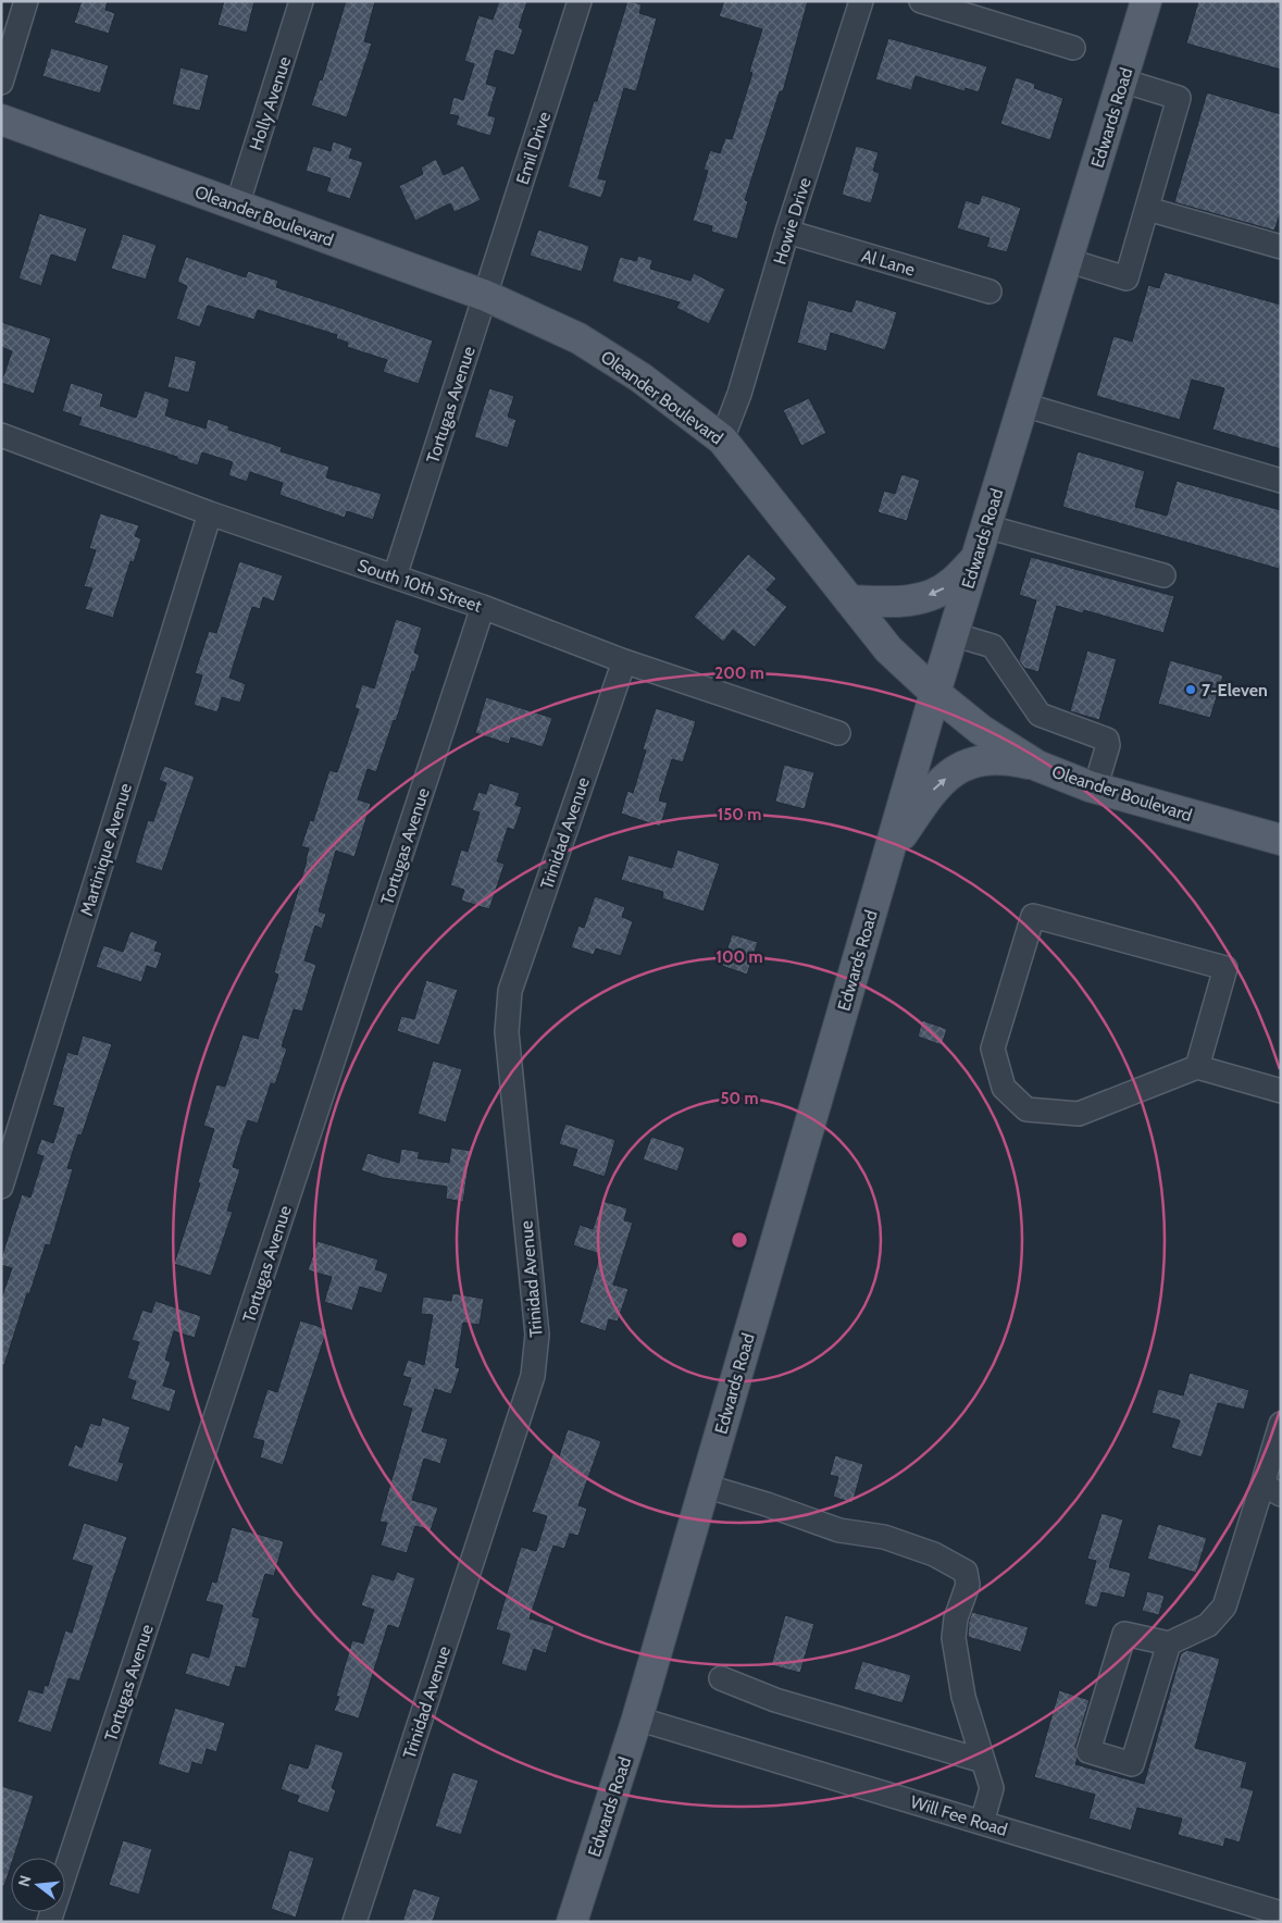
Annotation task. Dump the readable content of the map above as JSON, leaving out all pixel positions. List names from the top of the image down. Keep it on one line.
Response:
{"streets":{"main road":["Edwards Road","Oleander Boulevard"],"street":["Holly Avenue","Emil Drive","Howie Drive","Al Lane","Tortugas Avenue","South 10th Street","Trinidad Avenue","Martinique Avenue","Will Fee Road"]},"crossings":[["Holly Avenue","Oleander Boulevard"],["Edwards Road","Oleander Boulevard"],["Edwards Road","Will Fee Road"],["Emil Drive","Oleander Boulevard"],["Emil Drive","Tortugas Avenue"],["Oleander Boulevard","Howie Drive"],["Oleander Boulevard","Tortugas Avenue"],["Howie Drive","Al Lane"],["Tortugas Avenue","South 10th Street"],["South 10th Street","Trinidad Avenue"],["South 10th Street","Martinique Avenue"]],"places":["7-Eleven"],"north":"left","rings":["200 m","150 m","100 m","50 m"]}
